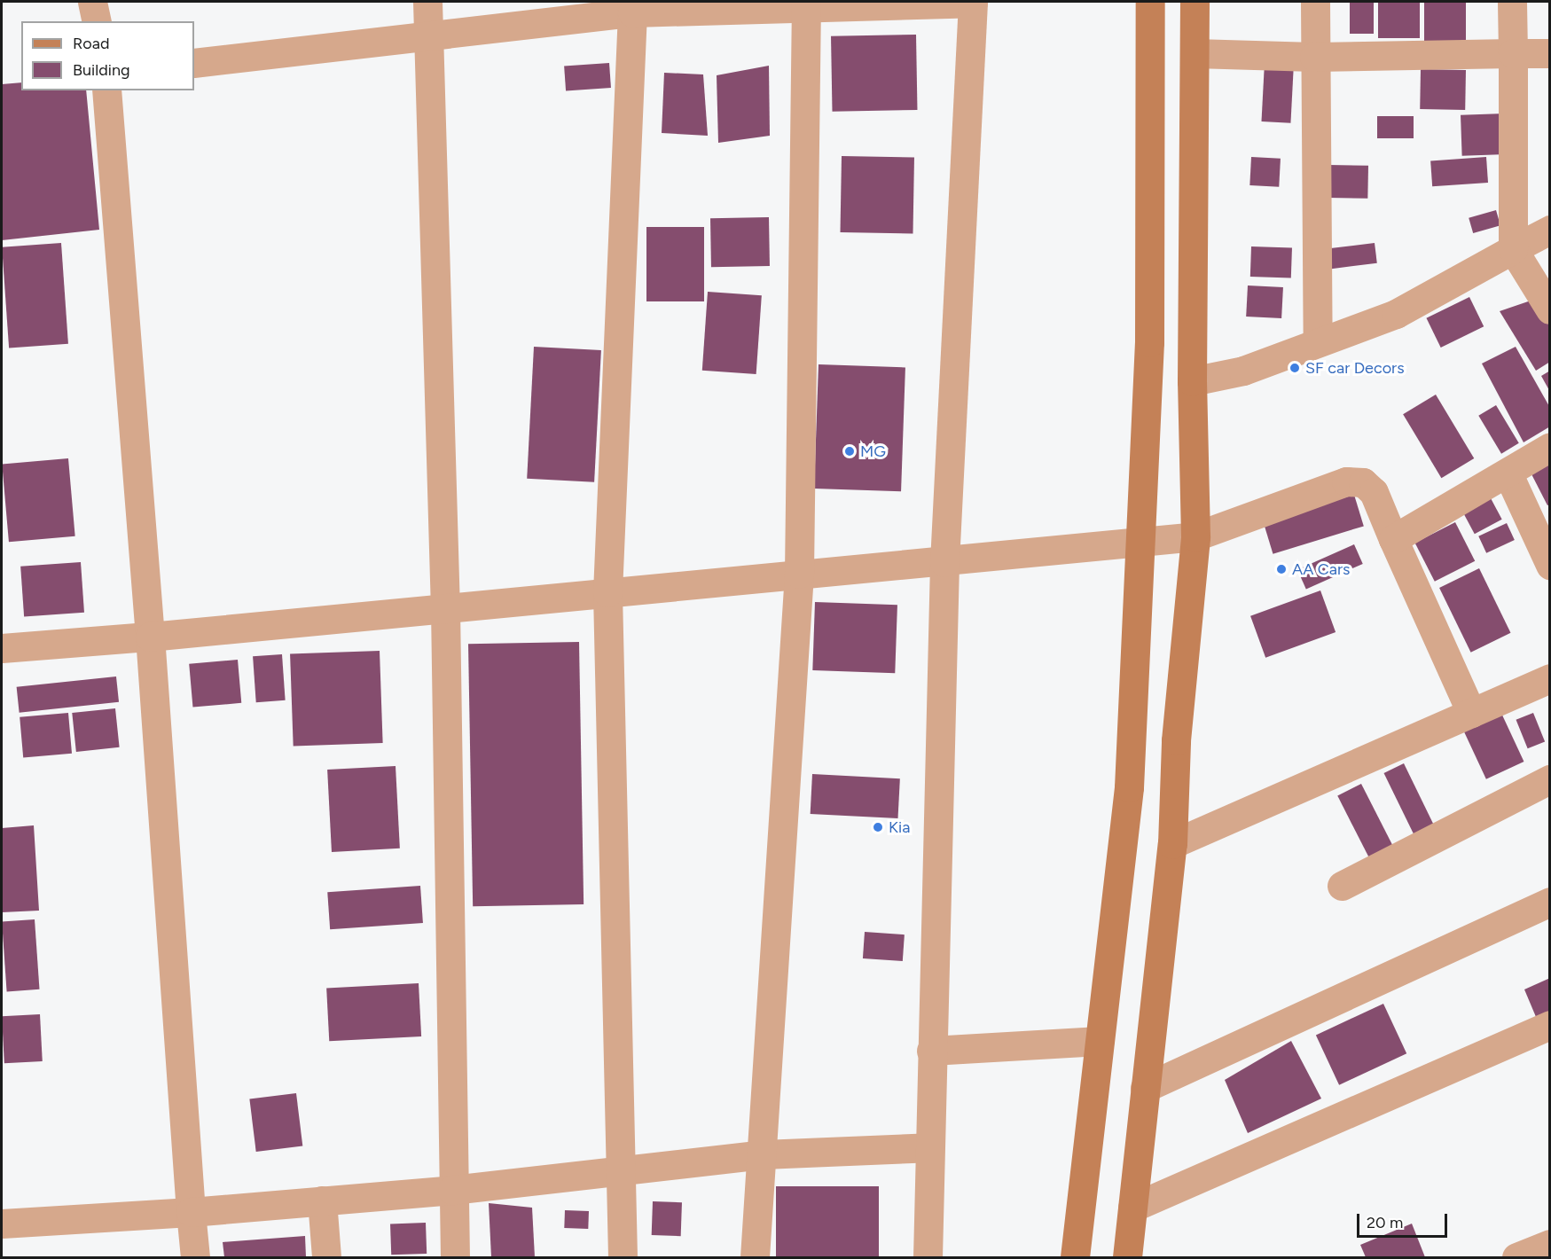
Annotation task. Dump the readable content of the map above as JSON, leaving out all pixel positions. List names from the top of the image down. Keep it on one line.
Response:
{"places":["SF car Decors","MG","AA Cars","Kia"],"legend":["Road","Building"],"scale_bar":"20 m"}
